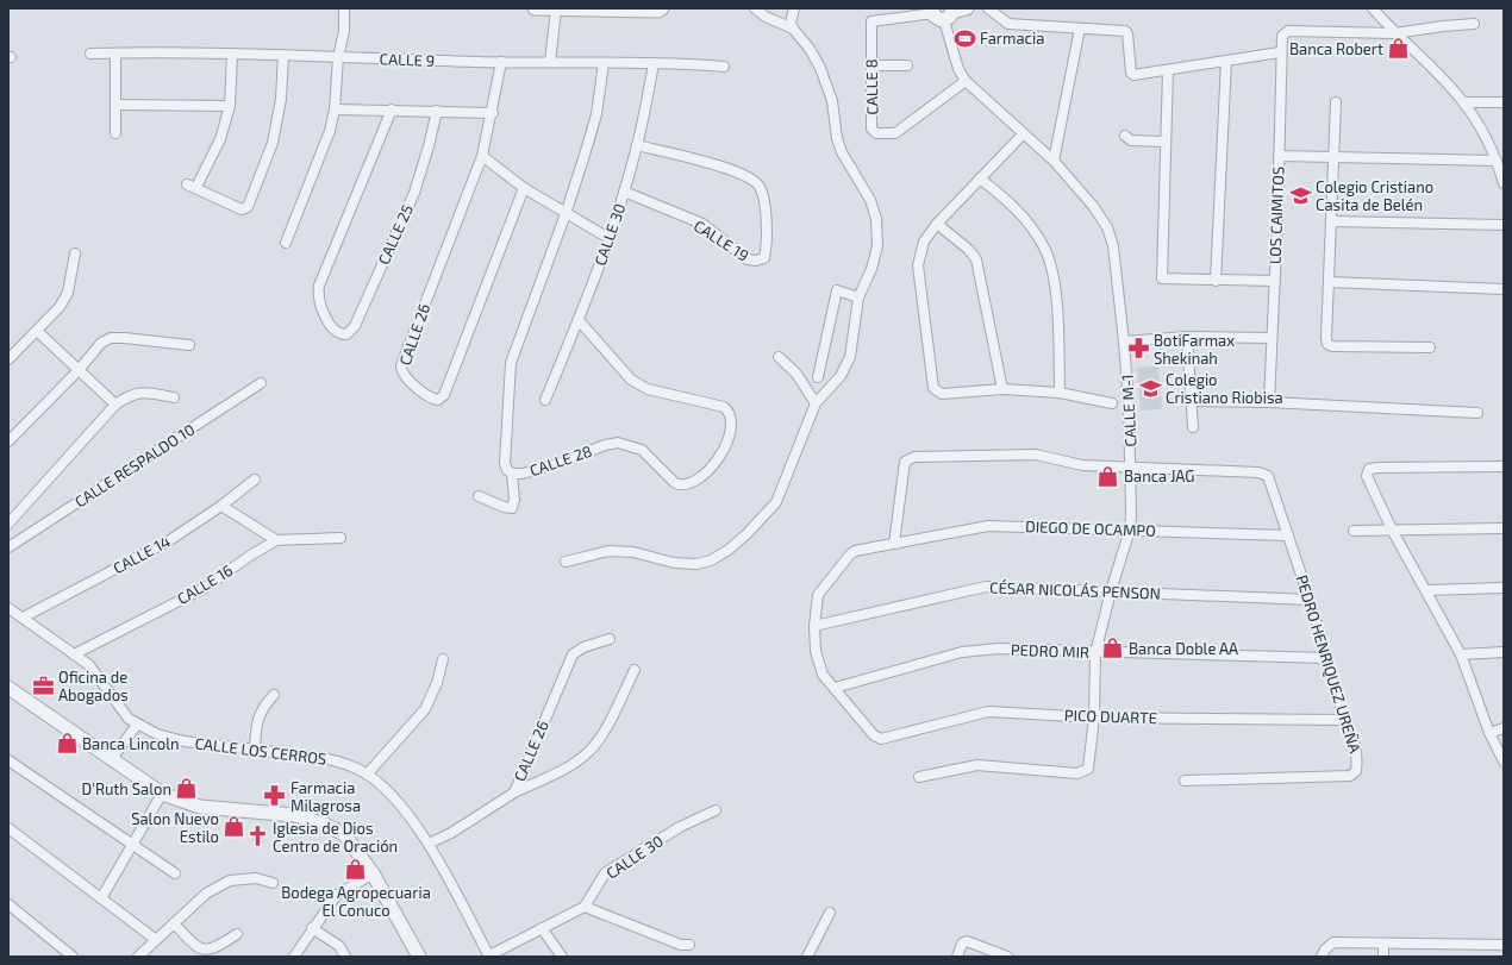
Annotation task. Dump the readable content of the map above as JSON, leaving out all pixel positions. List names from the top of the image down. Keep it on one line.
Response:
{"streets":{"street":["CALLE 9","CALLE 8","LOS CAIMITOS","CALLE 25","CALLE 30","CALLE 19","CALLE 26","CALLE M-1","CALLE 28","CALLE RESPALDO 10","DIEGO DE OCAMPO","CALLE 14","CALLE 16","CÉSAR NICOLÁS PENSON","PEDRO MIR","PEDRO HENRIQUEZ UREÑA","PICO DUARTE","CALLE LOS CERROS"]},"crossings":[["CALLE 9","CALLE 30"],["CALLE 9","CALLE 26"],["CALLE 9","CALLE 28"],["CALLE 8","CALLE M-1"],["CALLE 30","CALLE 19"],["CALLE 30","CALLE 28"],["CALLE 26","CALLE LOS CERROS"],["CALLE M-1","DIEGO DE OCAMPO"],["CALLE M-1","CÉSAR NICOLÁS PENSON"],["CALLE M-1","PEDRO MIR"],["CALLE M-1","PEDRO HENRIQUEZ UREÑA"],["CALLE M-1","PICO DUARTE"],["DIEGO DE OCAMPO","CÉSAR NICOLÁS PENSON"],["DIEGO DE OCAMPO","PEDRO MIR"],["DIEGO DE OCAMPO","PEDRO HENRIQUEZ UREÑA"],["DIEGO DE OCAMPO","PICO DUARTE"],["CALLE 14","CALLE LOS CERROS"],["CALLE 16","CALLE LOS CERROS"],["CÉSAR NICOLÁS PENSON","PEDRO HENRIQUEZ UREÑA"],["PEDRO MIR","PEDRO HENRIQUEZ UREÑA"],["PEDRO HENRIQUEZ UREÑA","PICO DUARTE"]],"places":{"sports":["Farmacia"],"shop":["Banca Robert","Banca JAG","Banca Doble AA","Banca Lincoln","D'Ruth Salon","Salon Nuevo Estilo","Bodega Agropecuaria El Conuco"],"school or university":["Colegio Cristiano Casita de Belén","Colegio Cristiano Riobisa"],"pharmacy":["BotiFarmax Shekinah","Farmacia Milagrosa"],"office":["Oficina de Abogados"],"church":["Iglesia de Dios Centro de Oración"]}}
